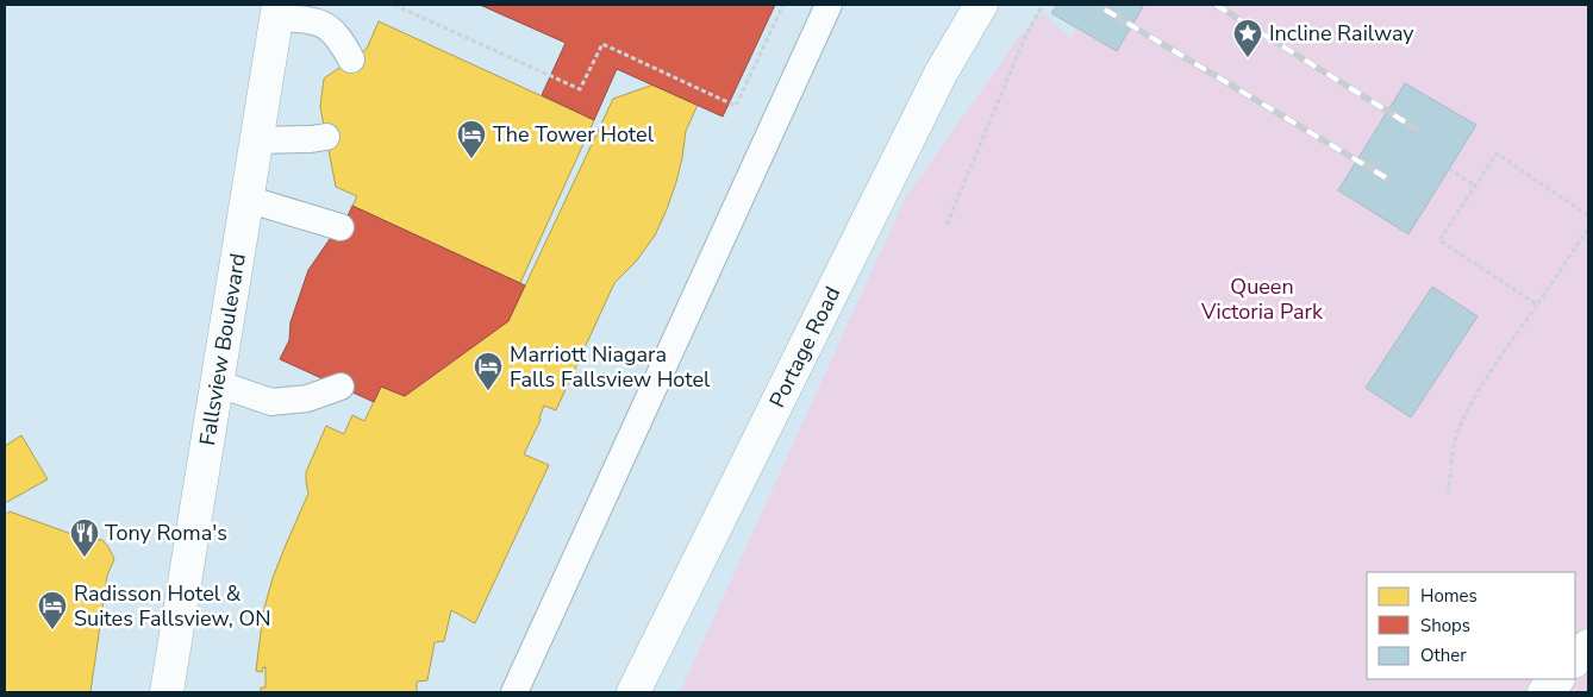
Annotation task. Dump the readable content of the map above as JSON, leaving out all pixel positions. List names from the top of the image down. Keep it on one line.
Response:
{"streets":{"main road":["Portage Road","Fallsview Boulevard"]},"parks":["Queen Victoria Park"],"places":{"place":["Incline Railway"],"hotel":["The Tower Hotel","Marriott Niagara Falls Fallsview Hotel","Radisson Hotel & Suites Fallsview, ON"],"restaurant":["Tony Roma's"]},"legend":["Homes","Shops","Other"]}
